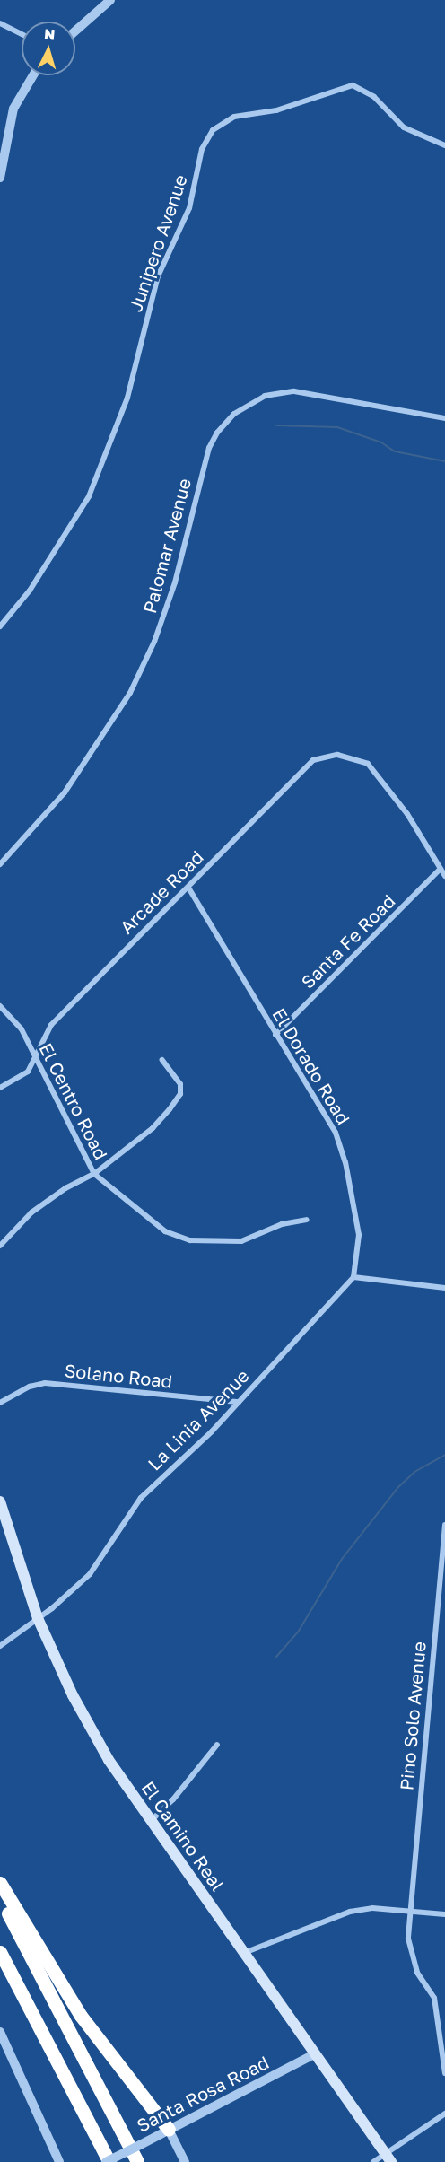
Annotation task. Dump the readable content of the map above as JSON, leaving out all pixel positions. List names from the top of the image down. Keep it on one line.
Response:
{"streets":{"main road":["El Camino Real"],"street":["Junipero Avenue","Palomar Avenue","Arcade Road","Santa Fe Road","El Dorado Road","El Centro Road","Solano Road","La Linia Avenue","Pino Solo Avenue","Santa Rosa Road"]},"crossings":[["Arcade Road","Santa Fe Road"],["Arcade Road","El Dorado Road"],["Arcade Road","El Centro Road"],["Santa Fe Road","El Dorado Road"],["El Dorado Road","La Linia Avenue"],["Solano Road","La Linia Avenue"],["La Linia Avenue","El Camino Real"],["El Camino Real","Santa Rosa Road"]],"north":"top"}
